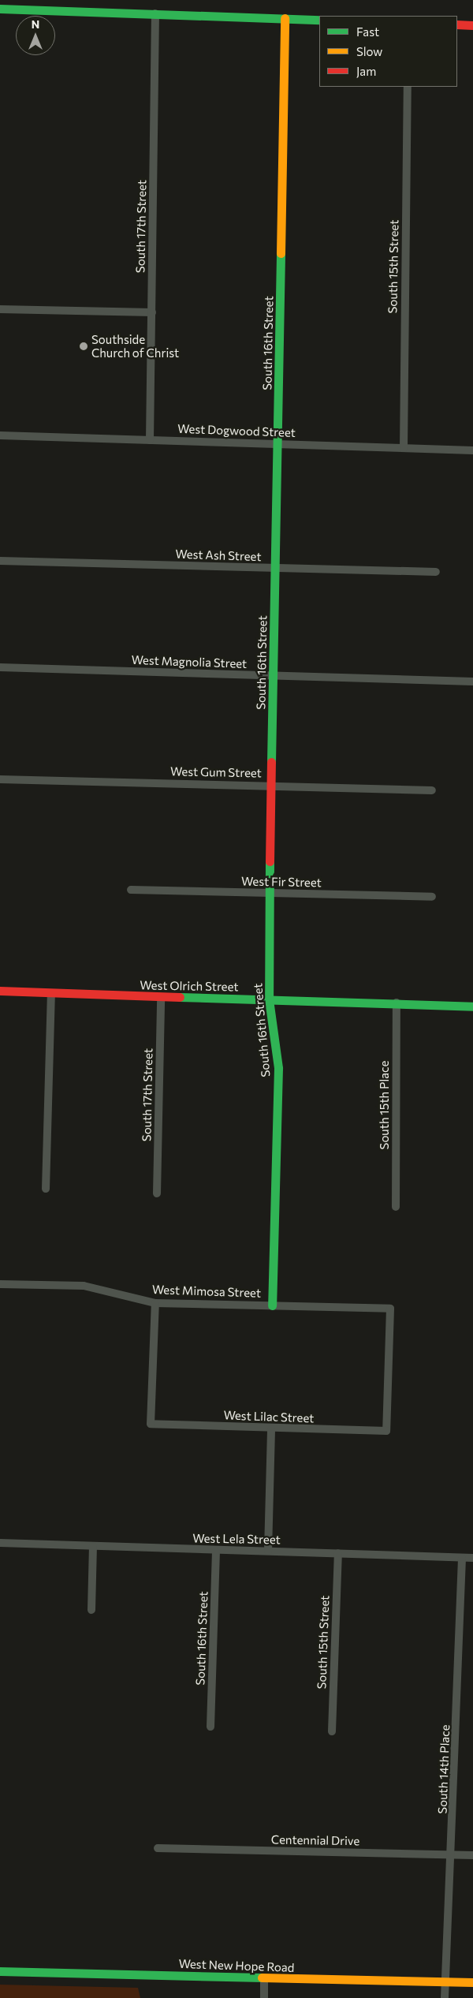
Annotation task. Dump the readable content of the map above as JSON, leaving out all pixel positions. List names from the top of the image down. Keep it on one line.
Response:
{"streets":{"street":["South 17th Street","South 15th Street","South 16th Street","West Dogwood Street","West Ash Street","West Magnolia Street","West Gum Street","West Fir Street","West Olrich Street","South 15th Place","West Mimosa Street","West Lilac Street","West Lela Street","South 14th Place","Centennial Drive","West New Hope Road"]},"crossings":[["South 17th Street","West Dogwood Street"],["South 17th Street","West Olrich Street"],["South 15th Street","West Dogwood Street"],["South 15th Street","West Lela Street"],["South 16th Street","West Dogwood Street"],["South 16th Street","West Ash Street"],["South 16th Street","West Magnolia Street"],["South 16th Street","West Gum Street"],["South 16th Street","West Fir Street"],["South 16th Street","West Olrich Street"],["South 16th Street","West Mimosa Street"],["South 16th Street","West Lela Street"],["West Olrich Street","South 15th Place"],["West Mimosa Street","West Lilac Street"],["West Lela Street","South 14th Place"],["South 14th Place","Centennial Drive"],["South 14th Place","West New Hope Road"]],"places":["Southside Church of Christ"],"legend":["Fast","Slow","Jam"],"north":"top"}
